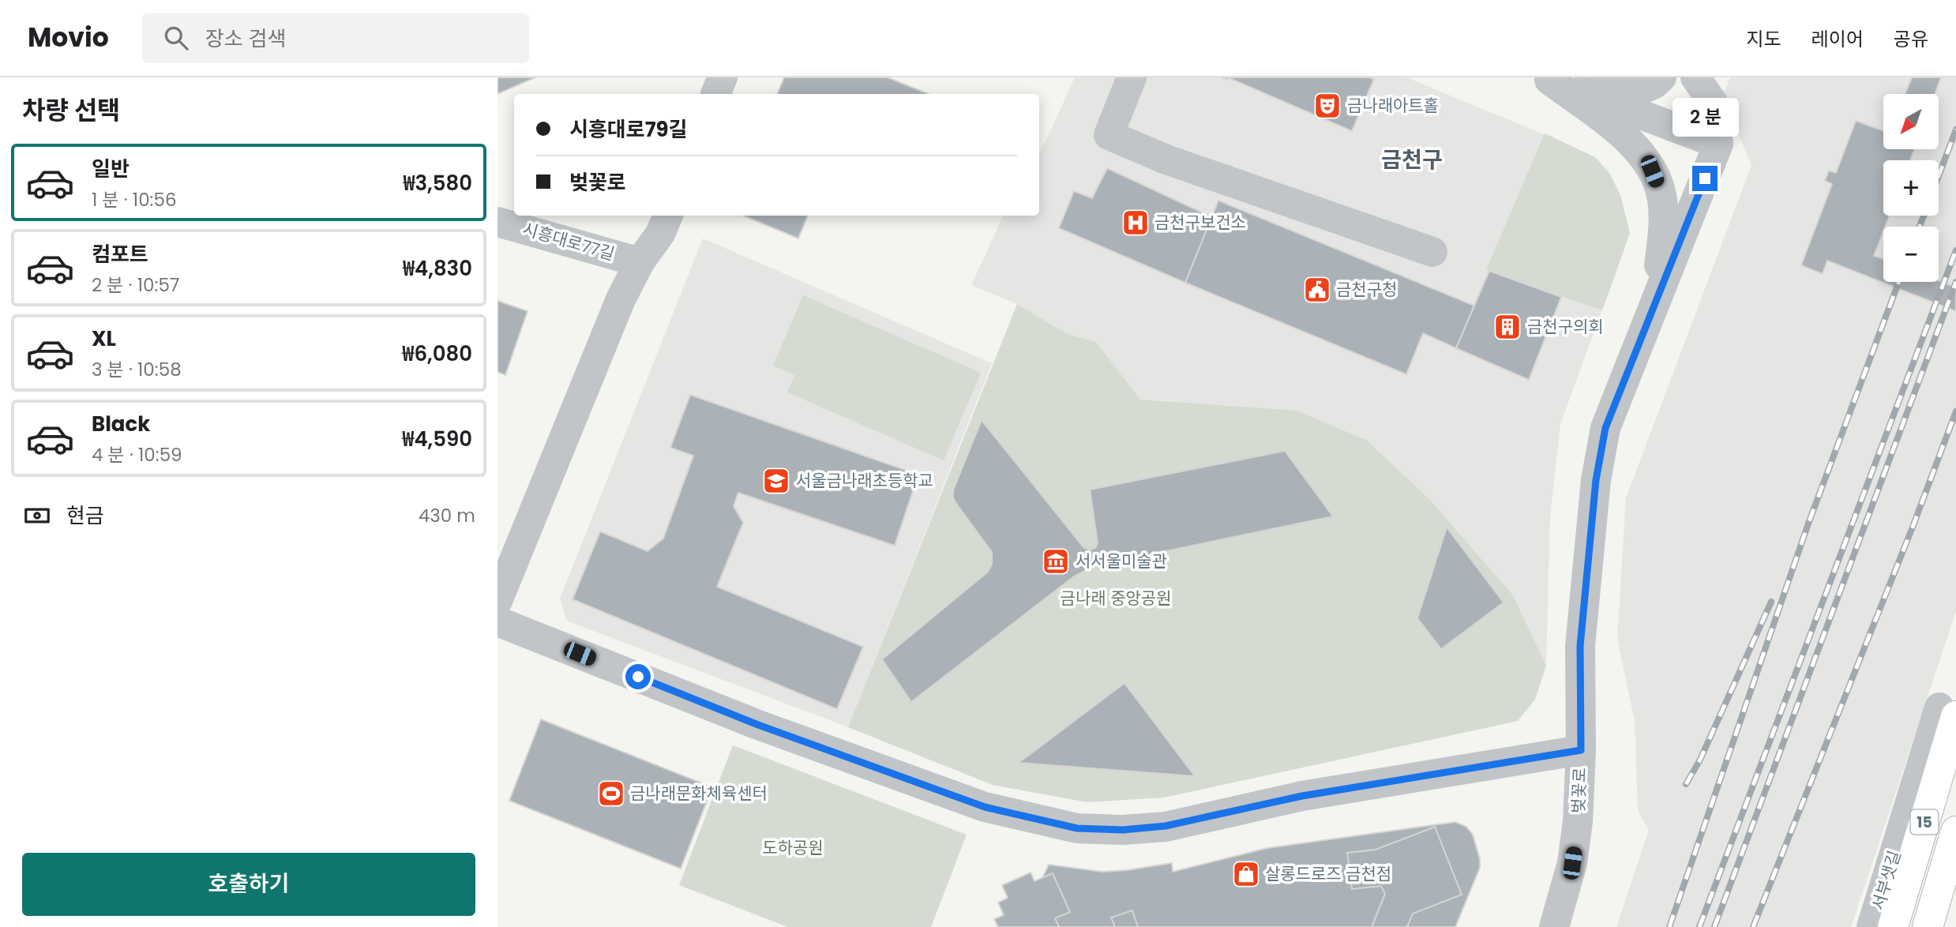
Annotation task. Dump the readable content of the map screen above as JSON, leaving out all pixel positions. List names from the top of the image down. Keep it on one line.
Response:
{"streets":{"highway":["15"],"street":["시흥대로77길","벚꽃로","서부샛길"]},"crossings":[["15","서부샛길"]],"districts":["금천구"],"parks":["금나래 중앙공원","도하공원"],"places":{"theatre":["금나래아트홀"],"hospital":["금천구보건소"],"public building":["금천구청"],"building":["금천구의회"],"school or university":["서울금나래초등학교"],"museum":["서서울미술관"],"sports":["금나래문화체육센터"],"shop":["살롱드로즈 금천점"]},"north":"bottom left","page":{"header":"Movio","search":"장소 검색","nav":["지도","레이어","공유"],"heading":"차량 선택","map_buttons":["+","−"],"banner":["시흥대로79길","벚꽃로"],"bubble":"2 분","list":[{"name":"일반","note":"1 분 · 10:56","value":"₩3,580"},{"name":"컴포트","note":"2 분 · 10:57","value":"₩4,830"},{"name":"XL","note":"3 분 · 10:58","value":"₩6,080"},{"name":"Black","note":"4 분 · 10:59","value":"₩4,590"}],"pay":["현금","430 m"],"buttons":"호출하기"}}
